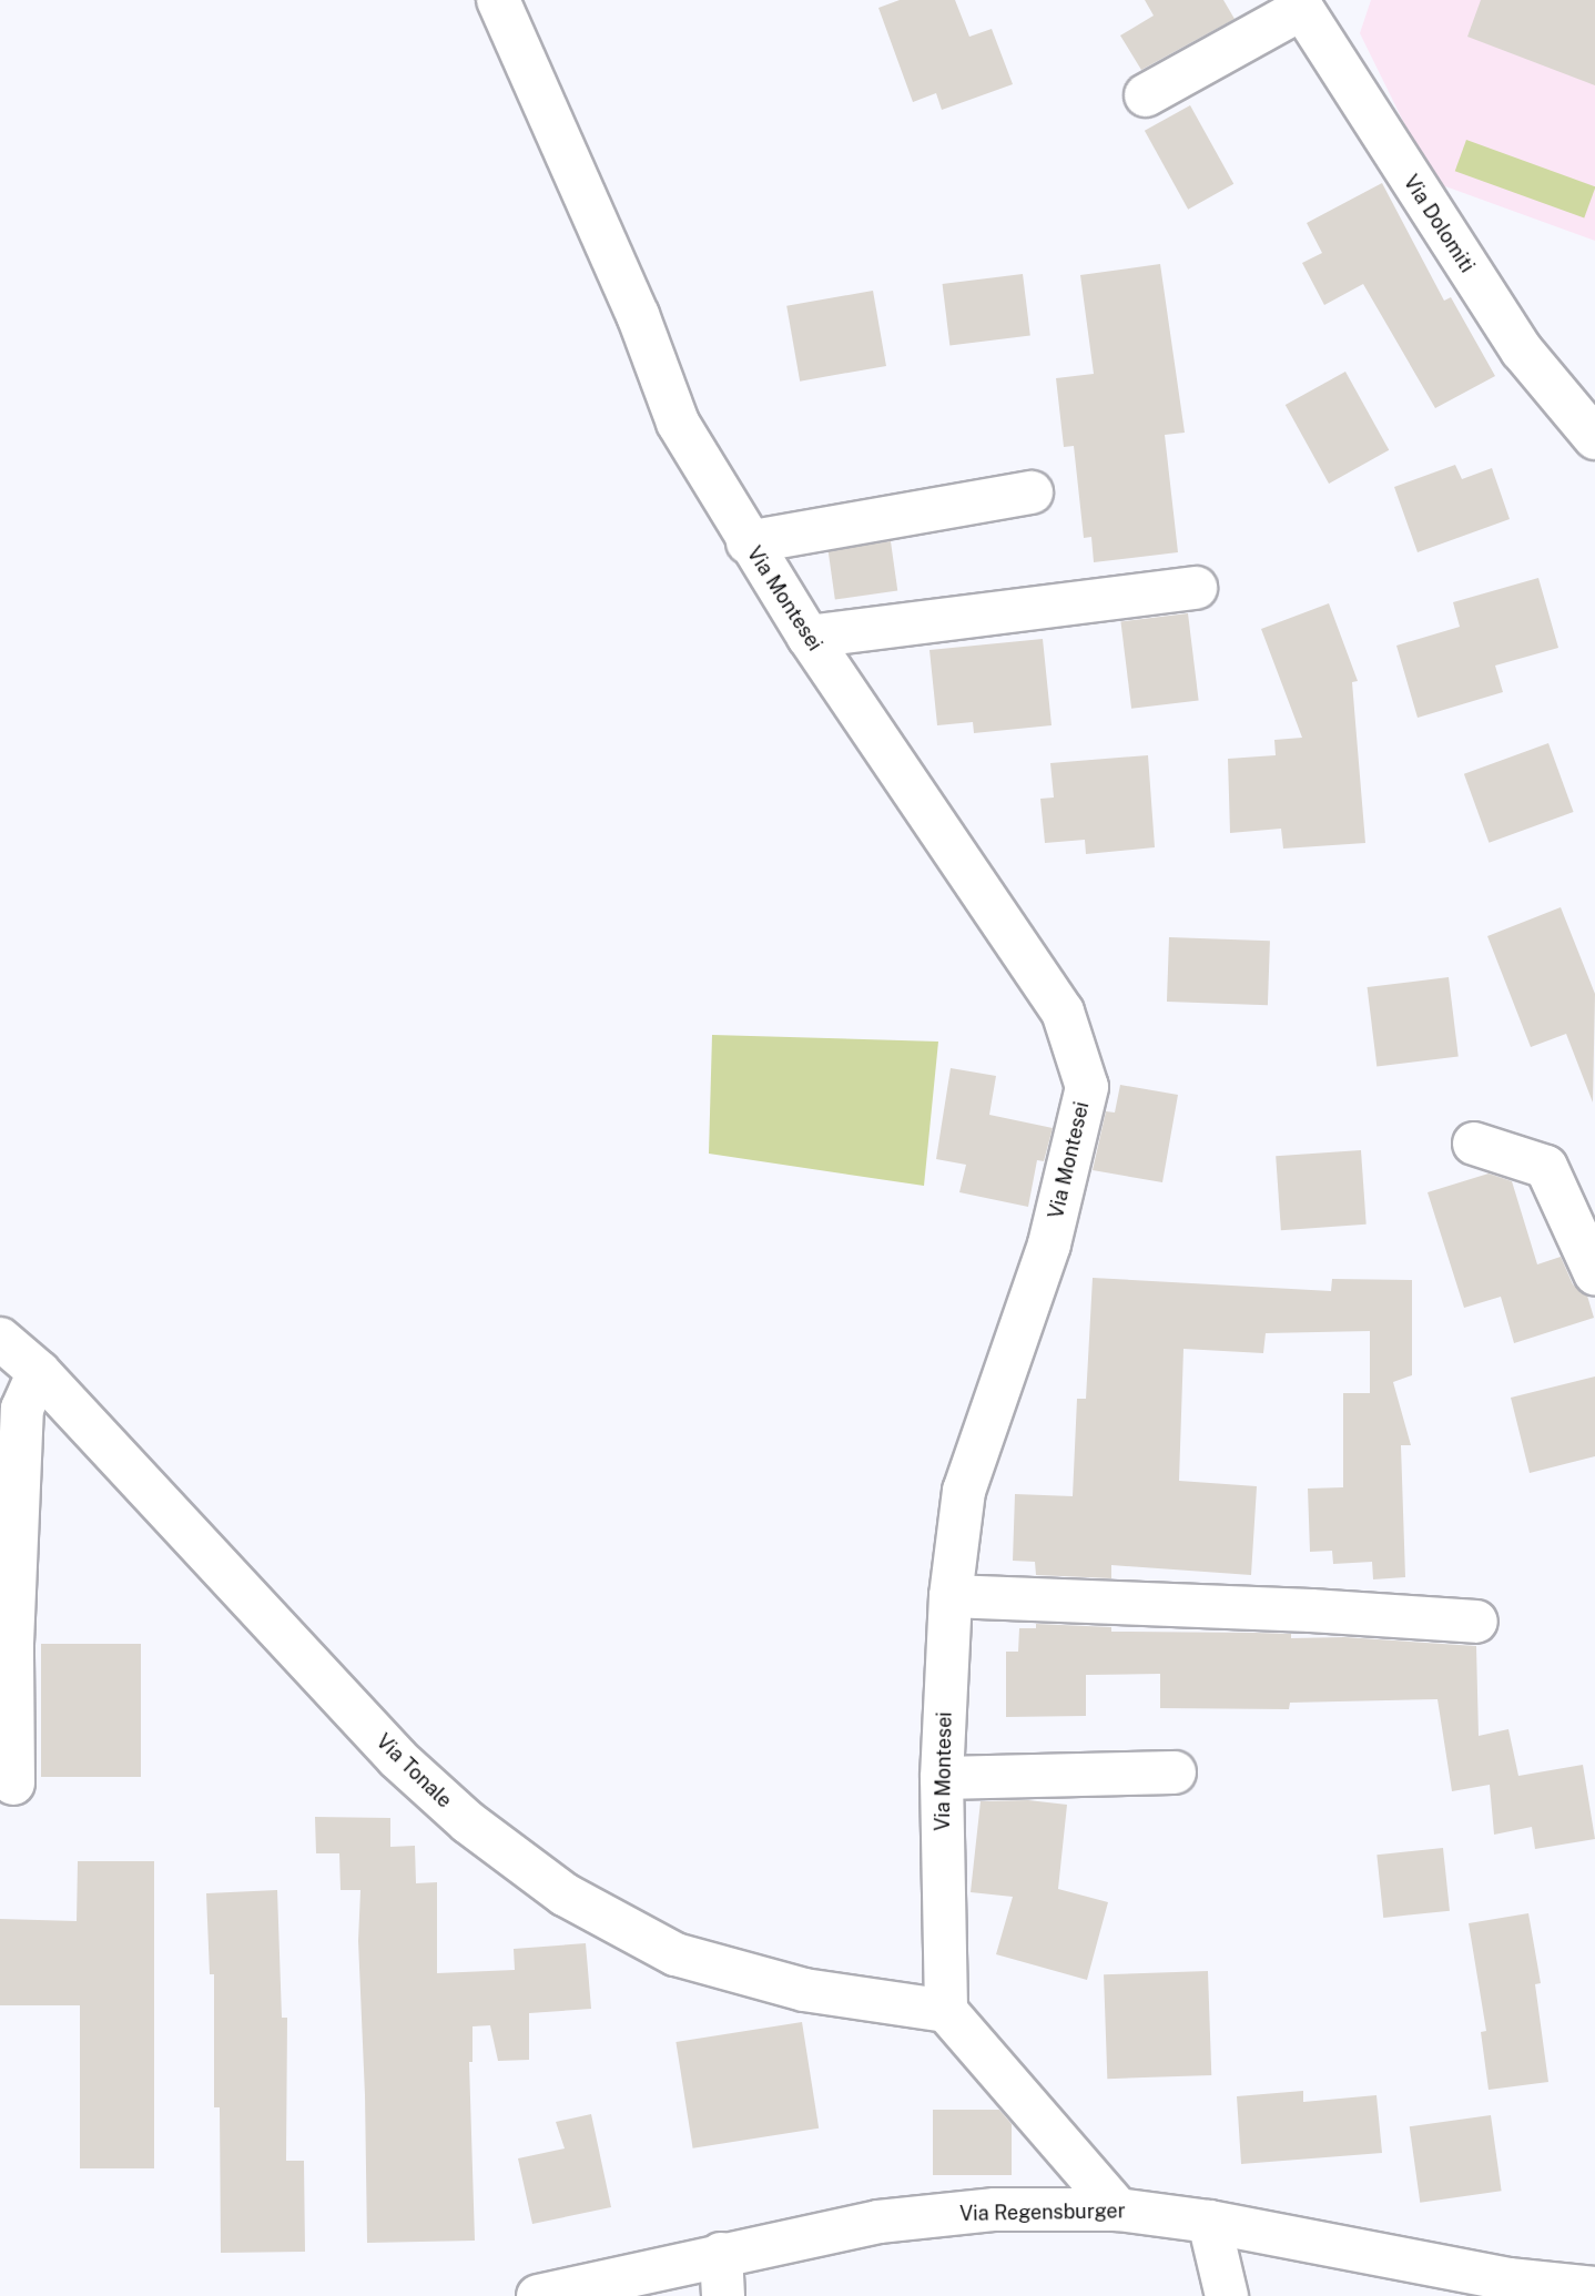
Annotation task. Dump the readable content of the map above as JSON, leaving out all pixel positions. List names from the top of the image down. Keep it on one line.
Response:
{"streets":{"street":["Via Dolomiti","Via Montesei","Via Tonale","Via Regensburger"]},"crossings":[["Via Montesei","Via Tonale"]]}
